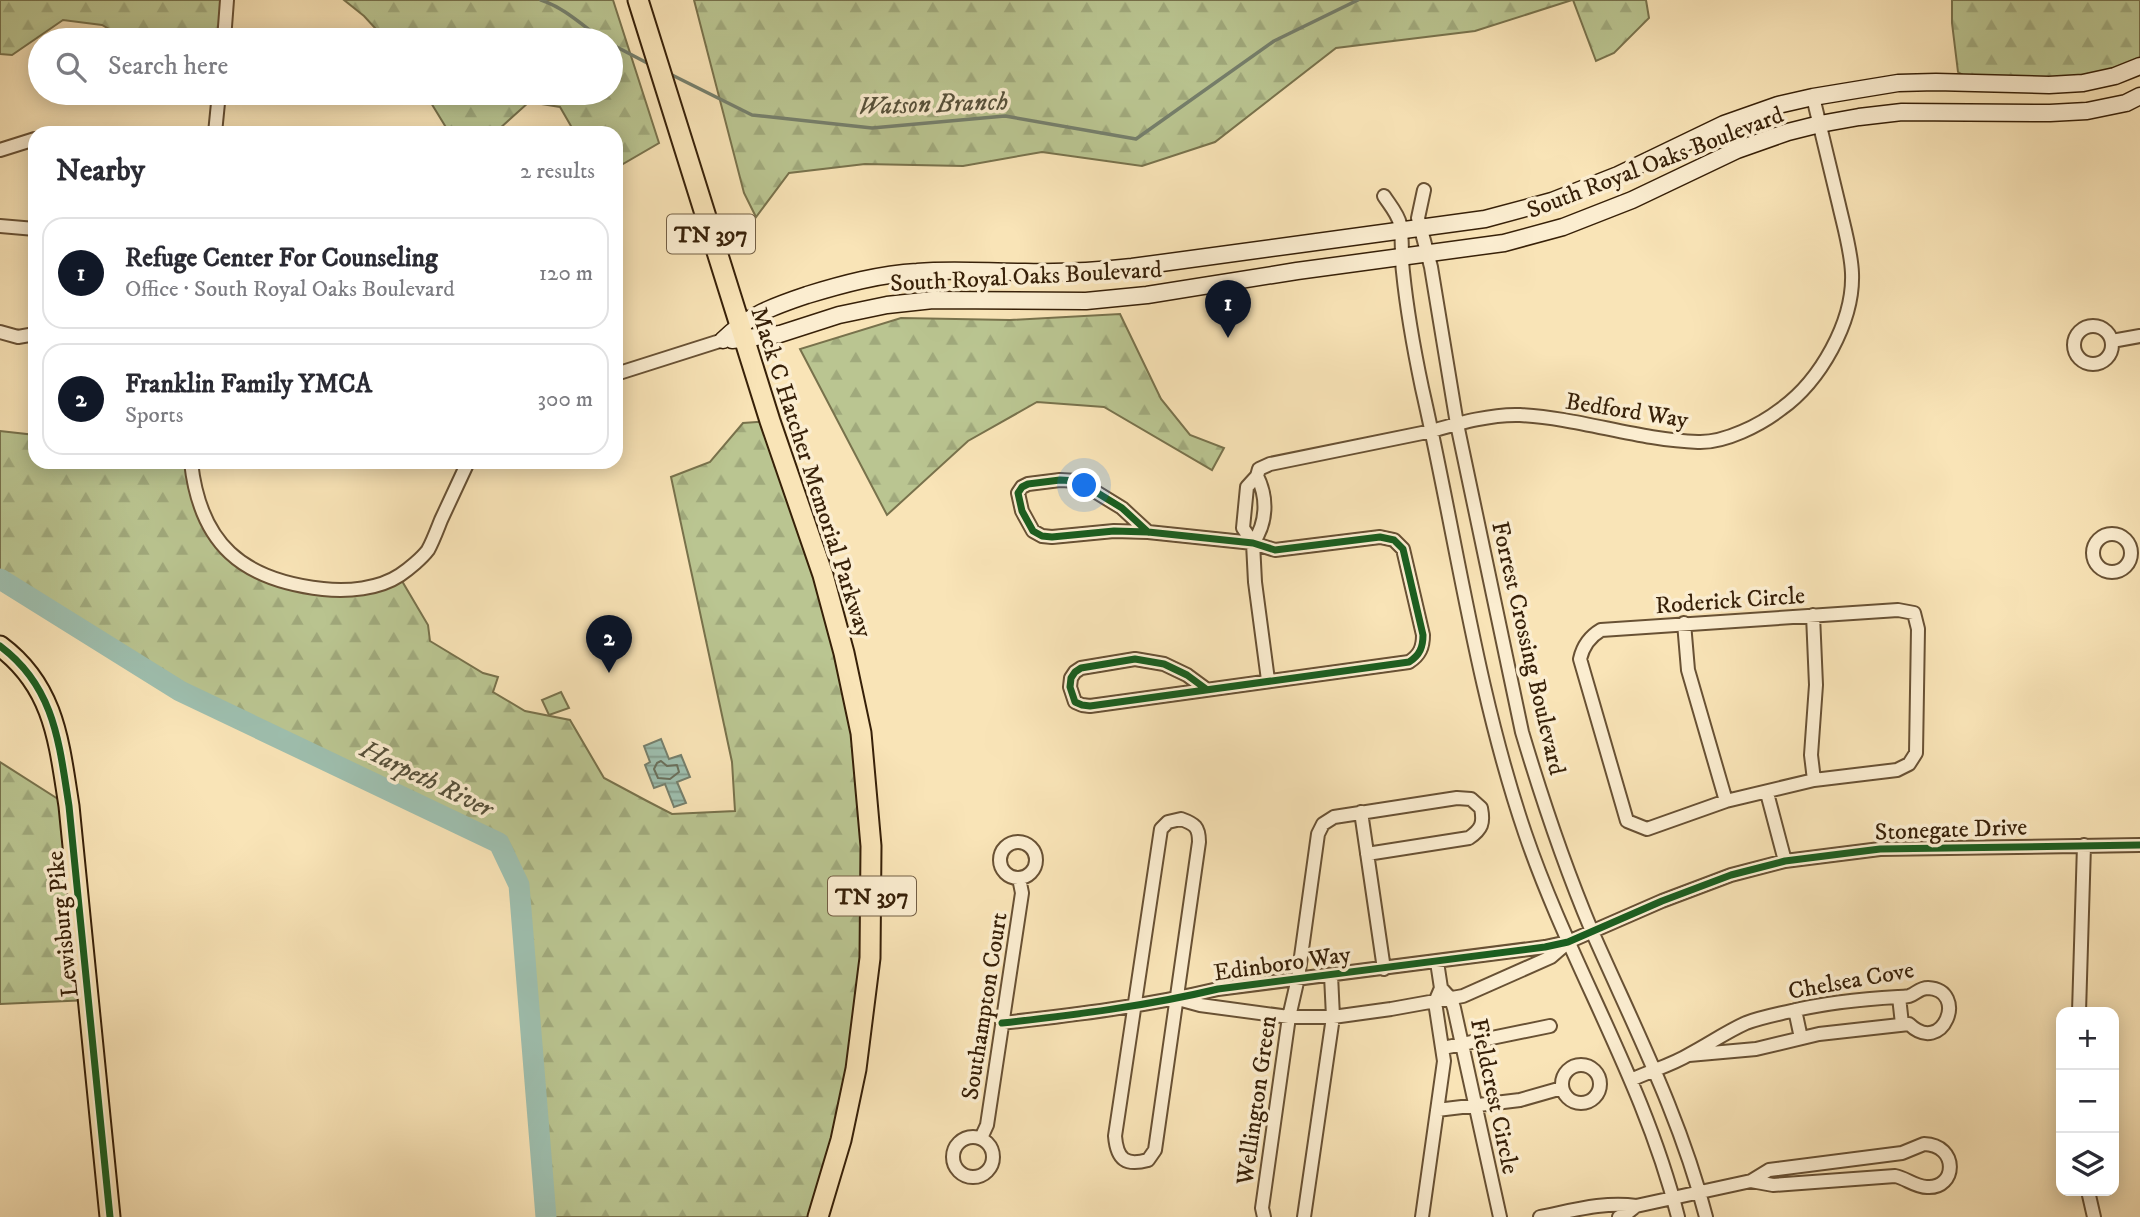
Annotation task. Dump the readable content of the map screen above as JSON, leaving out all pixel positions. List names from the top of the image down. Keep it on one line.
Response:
{"streets":{"main road":["South Royal Oaks Boulevard","TN 397","Mack C Hatcher Memorial Parkway","Lewisburg Pike"],"street":["Bedford Way","Roderick Circle","Forrest Crossing Boulevard","Stonegate Drive","Edinboro Way","Chelsea Cove","Southampton Court","Fieldcrest Circle","Wellington Green"]},"crossings":[["South Royal Oaks Boulevard","Bedford Way"],["South Royal Oaks Boulevard","Mack C Hatcher Memorial Parkway"],["South Royal Oaks Boulevard","Forrest Crossing Boulevard"],["Bedford Way","Forrest Crossing Boulevard"],["Forrest Crossing Boulevard","Stonegate Drive"],["Forrest Crossing Boulevard","Edinboro Way"],["Forrest Crossing Boulevard","Chelsea Cove"],["Stonegate Drive","Edinboro Way"],["Edinboro Way","Southampton Court"],["Edinboro Way","Fieldcrest Circle"],["Edinboro Way","Wellington Green"]],"water":["Watson Branch","Harpeth River"],"page":{"search":"Search here","heading":["Nearby","2 results"],"list":[{"mark":"1","name":"Refuge Center For Counseling","note":"Office · South Royal Oaks Boulevard","value":"120 m"},{"mark":"2","name":"Franklin Family YMCA","note":"Sports","value":"300 m"}],"pins":["1","2"],"map_buttons":["+","−"]}}
